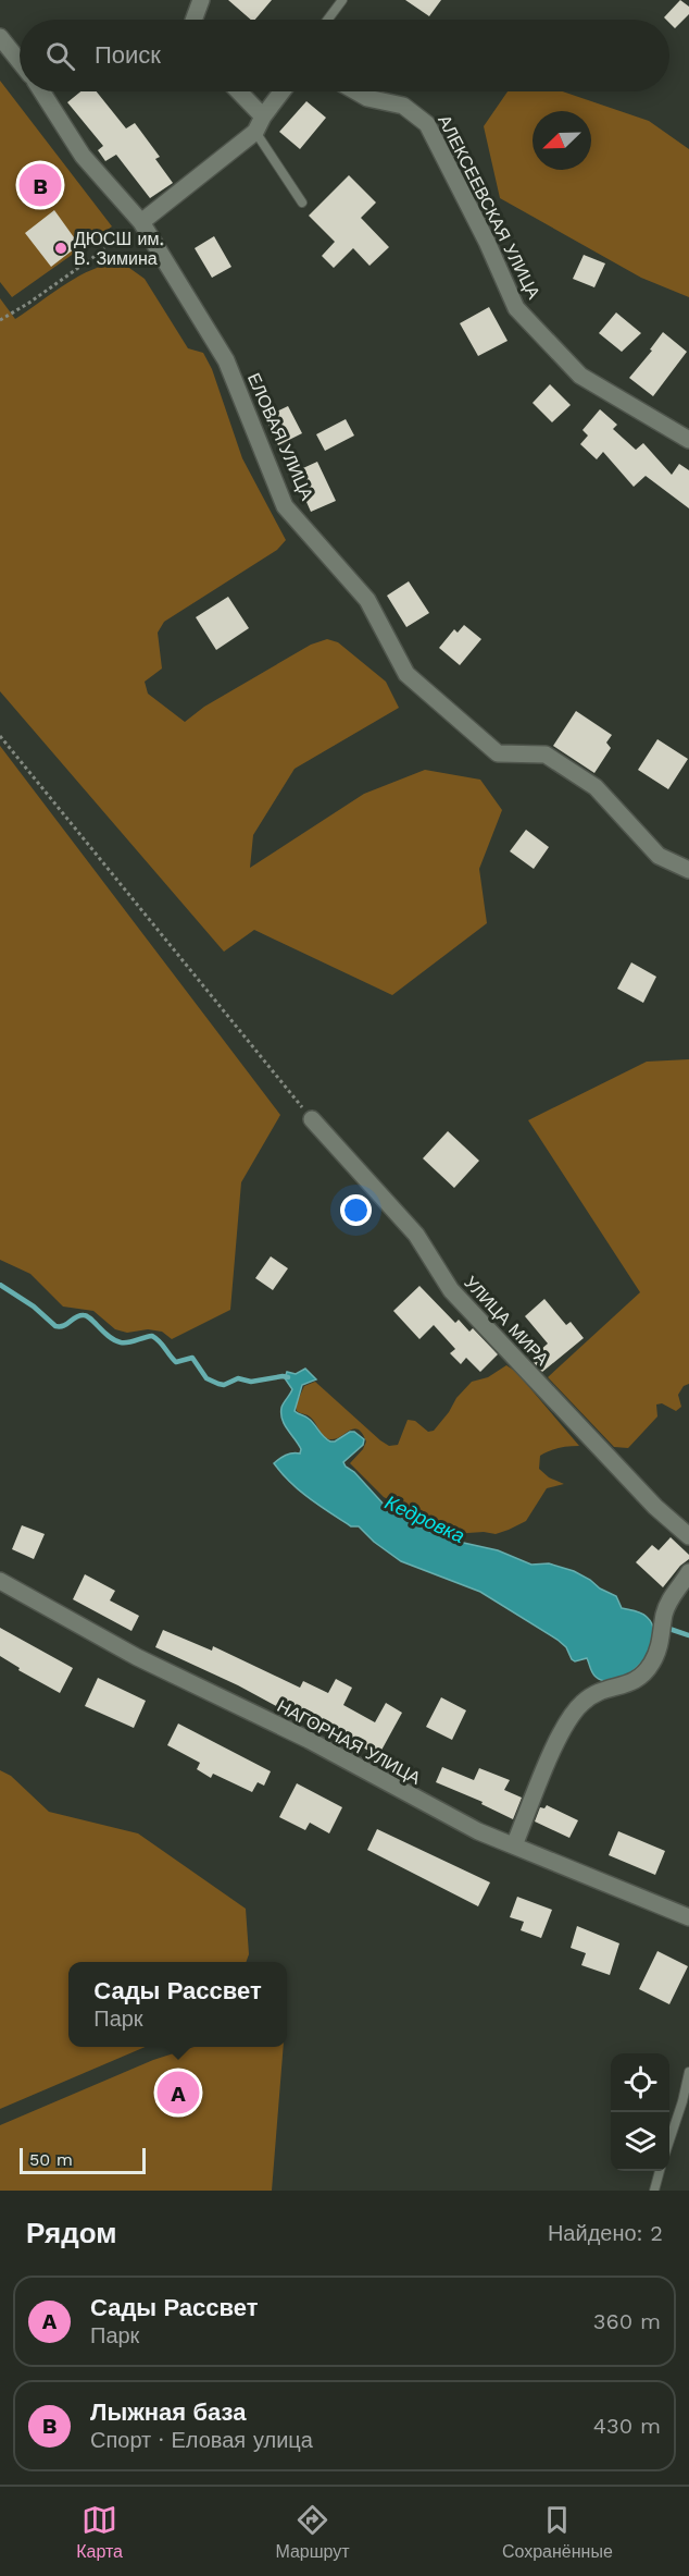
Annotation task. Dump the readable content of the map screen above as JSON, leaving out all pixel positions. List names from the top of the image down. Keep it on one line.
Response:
{"streets":{"street":["АЛЕКСЕЕВСКАЯ УЛИЦА","ЕЛОВАЯ УЛИЦА","УЛИЦА МИРА","НАГОРНАЯ УЛИЦА"]},"water":["Кедровка"],"places":["ДЮСШ им. В. Зимина"],"scale_bar":"50 m","north":"bottom left","page":{"search":"Поиск","pins":["B","A"],"popup":["Сады Рассвет","Парк"],"scale":"50 m","heading":["Рядом","Найдено: 2"],"list":[{"mark":"A","name":"Сады Рассвет","note":"Парк","value":"360 m"},{"mark":"B","name":"Лыжная база","note":"Спорт · Еловая улица","value":"430 m"}],"nav":["Карта","Маршрут","Сохранённые"]}}
